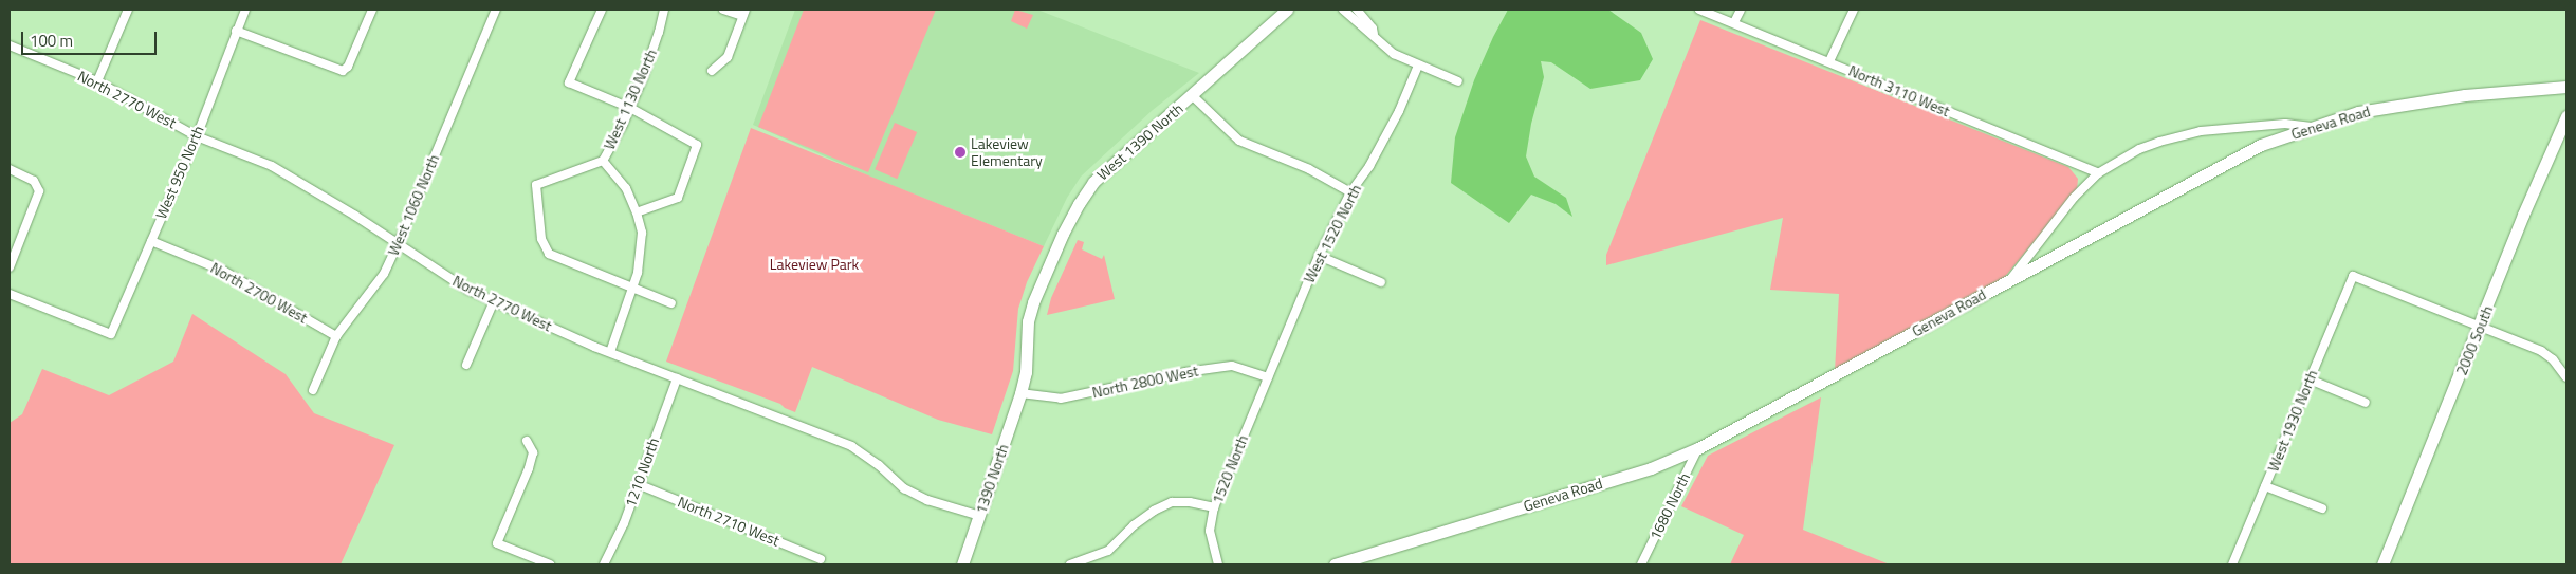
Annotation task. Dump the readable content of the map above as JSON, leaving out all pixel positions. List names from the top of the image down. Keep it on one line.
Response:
{"streets":{"main road":["Geneva Road","West 1390 North","2000 South","1390 North"],"street":["North 3110 West","North 2770 West","West 1130 North","West 950 North","West 1060 North","West 1520 North","North 2700 West","North 2800 West","West 1930 North","1520 North","1210 North","1680 North","North 2710 West"]},"crossings":[["North 2770 West","West 950 North"],["North 2770 West","West 1060 North"],["North 2770 West","1210 North"],["North 2770 West","1390 North"],["Geneva Road","1680 North"],["West 1390 North","North 2800 West"],["West 1390 North","1390 North"],["West 950 North","North 2700 West"],["West 1060 North","North 2700 West"],["West 1520 North","North 2800 West"],["West 1520 North","1520 North"],["2000 South","West 1930 North"],["North 2800 West","1520 North"],["North 2800 West","1390 North"],["1210 North","North 2710 West"]],"parks":["Lakeview Park"],"places":["Lakeview Elementary"],"scale_bar":"100 m"}
